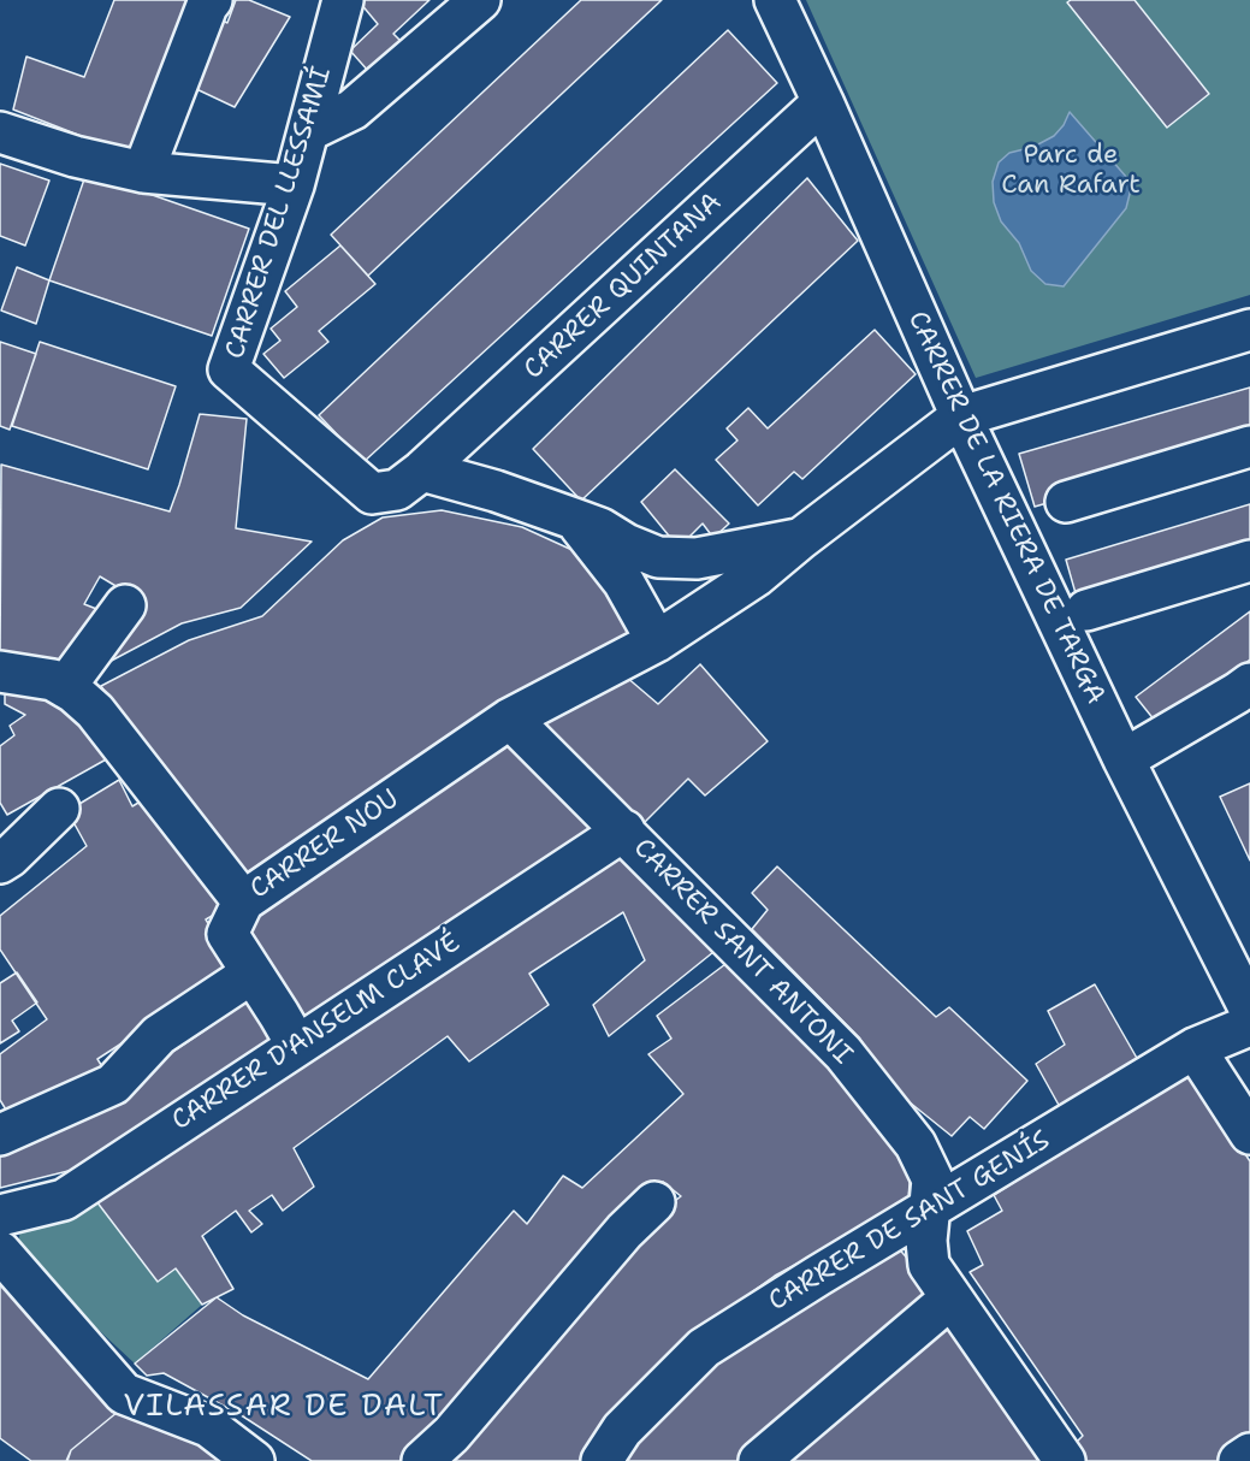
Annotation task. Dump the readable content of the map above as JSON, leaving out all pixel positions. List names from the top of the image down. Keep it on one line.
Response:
{"streets":{"street":["CARRER DEL LLESSAMÍ","CARRER QUINTANA","CARRER DE LA RIERA DE TARGA","CARRER NOU","CARRER SANT ANTONI","CARRER D'ANSELM CLAVÉ","CARRER DE SANT GENÍS"]},"crossings":[["CARRER DEL LLESSAMÍ","CARRER QUINTANA"],["CARRER QUINTANA","CARRER DE LA RIERA DE TARGA"],["CARRER NOU","CARRER SANT ANTONI"],["CARRER NOU","CARRER D'ANSELM CLAVÉ"],["CARRER SANT ANTONI","CARRER D'ANSELM CLAVÉ"],["CARRER SANT ANTONI","CARRER DE SANT GENÍS"]],"districts":["VILASSAR DE DALT"],"parks":["Parc de Can Rafart"]}
